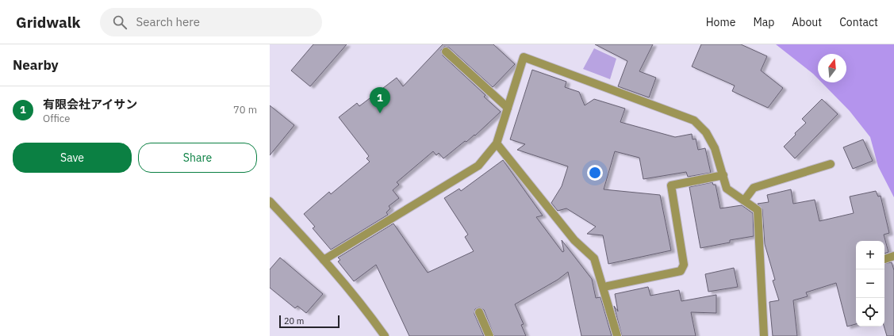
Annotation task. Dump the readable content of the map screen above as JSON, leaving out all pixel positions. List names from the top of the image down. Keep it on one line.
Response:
{"scale_bar":"20 m","north":"top","page":{"header":"Gridwalk","search":"Search here","nav":["Home","Map","About","Contact"],"heading":"Nearby","list":[{"mark":"1","name":"有限会社アイサン","note":"Office","value":"70 m"}],"pins":"1","buttons":["Save","Share"],"map_buttons":["+","−"],"scale":"20 m"}}
